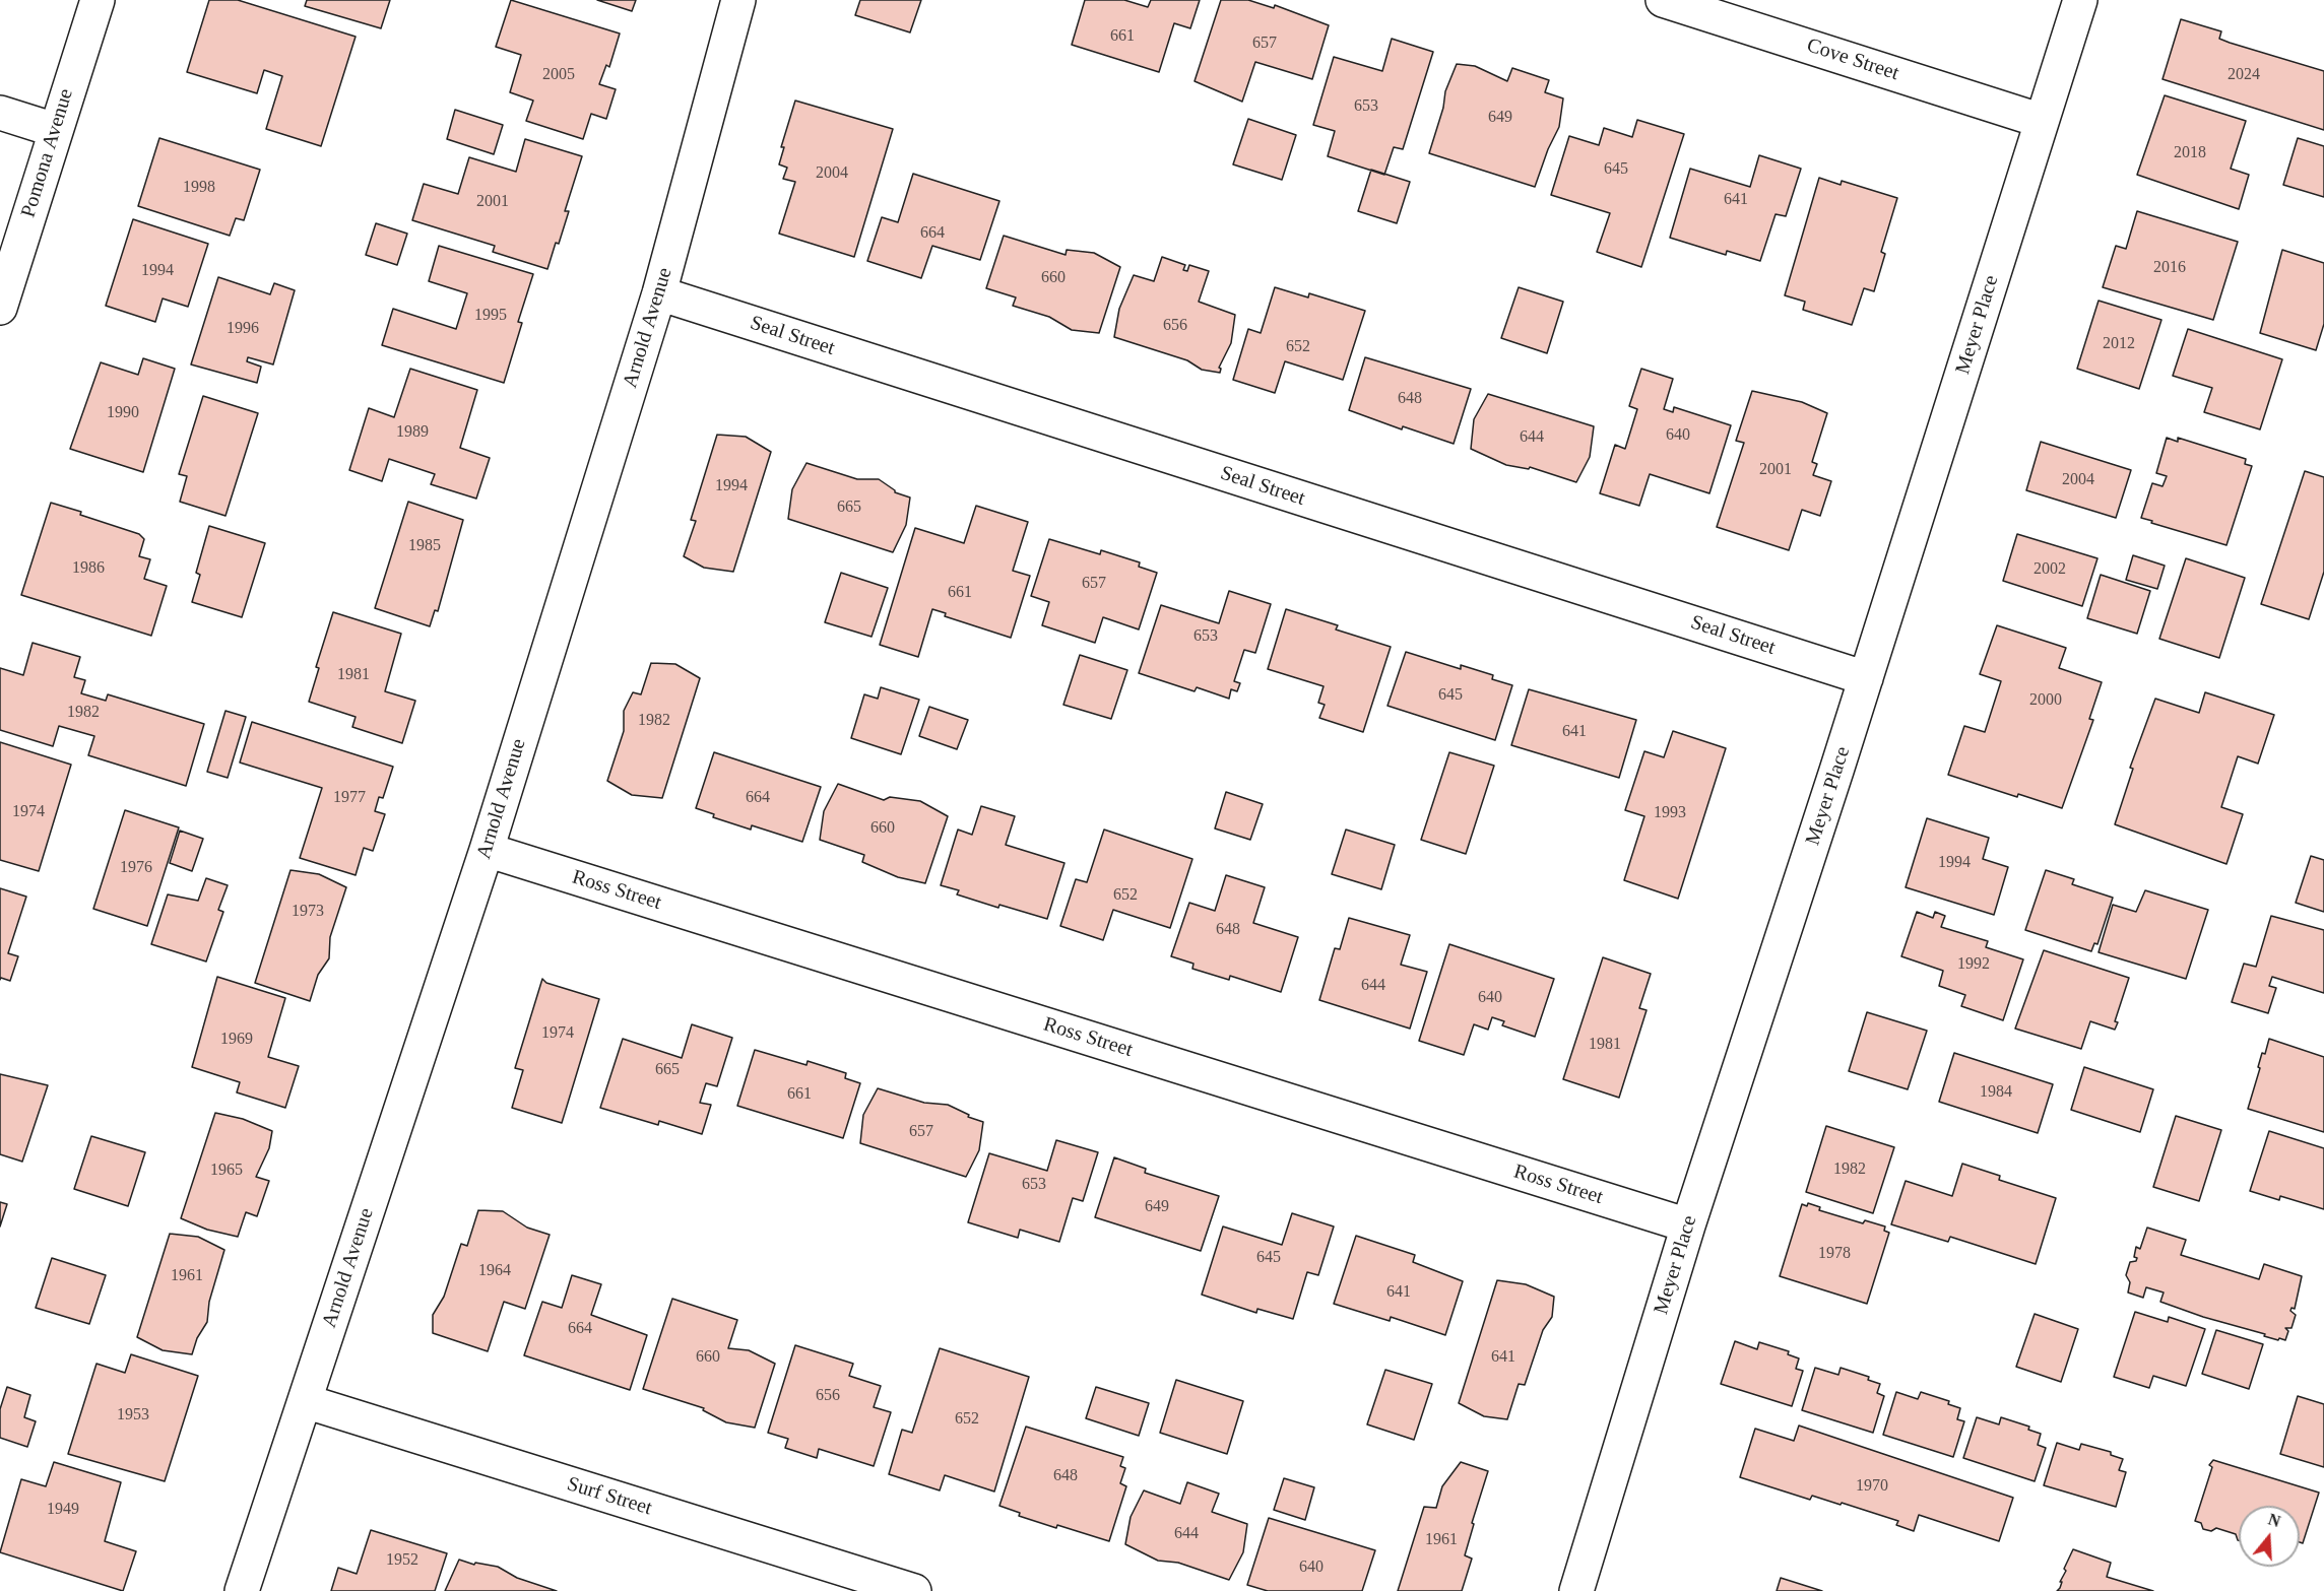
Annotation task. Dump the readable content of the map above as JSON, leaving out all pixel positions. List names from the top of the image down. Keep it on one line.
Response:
{"streets":{"street":["Cove Street","Pomona Avenue","Meyer Place","Arnold Avenue","Seal Street","Ross Street","Surf Street"]},"crossings":[["Cove Street","Meyer Place"],["Meyer Place","Seal Street"],["Meyer Place","Ross Street"],["Arnold Avenue","Seal Street"],["Arnold Avenue","Ross Street"],["Arnold Avenue","Surf Street"]],"house_numbers":["661","657","2005","2024","653","649","2018","645","2004","1998","641","2001","664","2016","1994","660","1995","656","1996","2012","652","648","1990","1989","640","644","2001","2004","1994","665","1985","1986","2002","657","661","653","1981","645","2000","1982","1982","641","1977","664","1974","1993","660","1994","1976","652","1973","648","1992","644","640","1974","1969","1981","665","1984","661","657","1982","1965","653","649","1978","645","1964","1961","641","664","660","641","656","1953","652","648","1970","1949","644","1961","1952","640"],"north":"top"}
